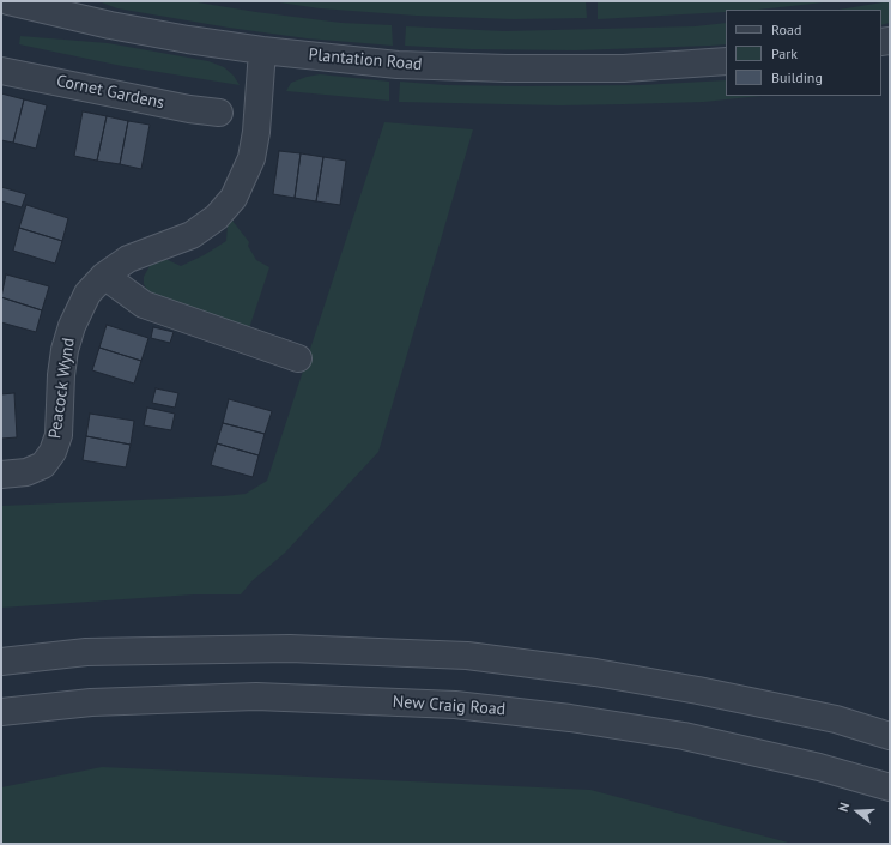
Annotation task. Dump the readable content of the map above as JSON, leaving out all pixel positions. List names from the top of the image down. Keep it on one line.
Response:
{"streets":{"street":["Plantation Road","Cornet Gardens","Peacock Wynd","New Craig Road"]},"crossings":[["Plantation Road","Peacock Wynd"]],"legend":["Road","Park","Building"],"north":"left"}
